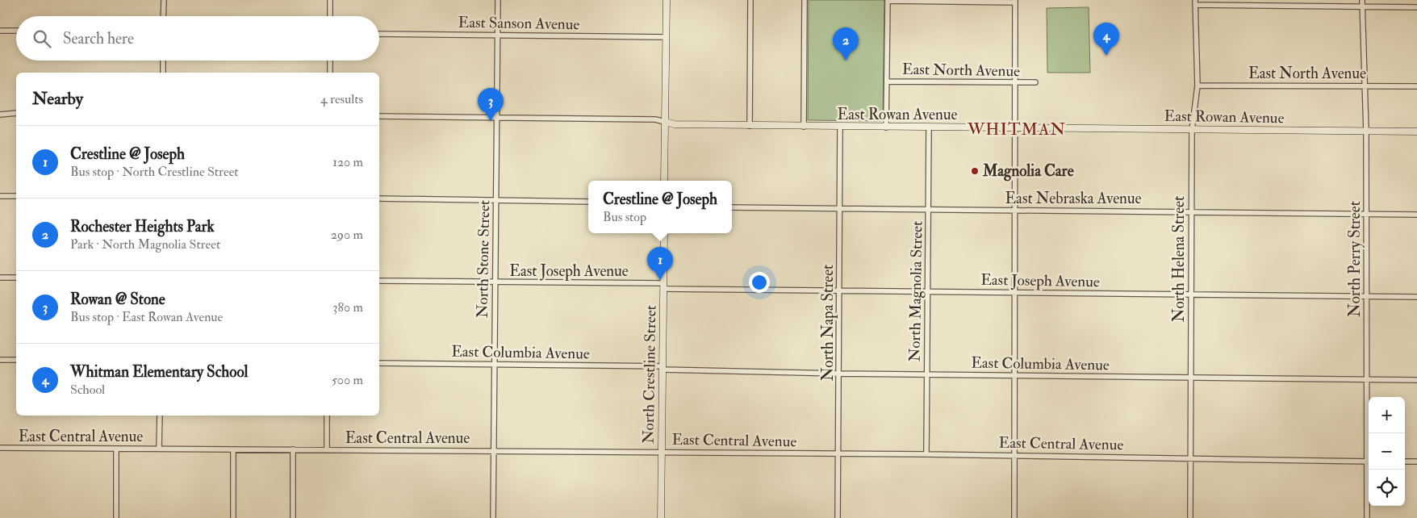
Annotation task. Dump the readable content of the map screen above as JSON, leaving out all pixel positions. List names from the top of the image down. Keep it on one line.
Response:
{"streets":{"street":["East Sanson Avenue","East North Avenue","East Rowan Avenue","East Nebraska Avenue","North Stone Street","North Helena Street","North Perry Street","East Joseph Avenue","North Magnolia Street","North Napa Street","East Columbia Avenue","North Crestline Street","East Central Avenue"]},"crossings":[["East Sanson Avenue","North Stone Street"],["East North Avenue","North Helena Street"],["East North Avenue","North Perry Street"],["East Rowan Avenue","North Stone Street"],["East Rowan Avenue","North Helena Street"],["East Rowan Avenue","North Perry Street"],["East Rowan Avenue","North Magnolia Street"],["East Rowan Avenue","North Napa Street"],["East Nebraska Avenue","North Helena Street"],["East Nebraska Avenue","North Perry Street"],["East Nebraska Avenue","North Magnolia Street"],["East Nebraska Avenue","North Napa Street"],["North Stone Street","East Joseph Avenue"],["North Stone Street","East Columbia Avenue"],["North Stone Street","East Central Avenue"],["North Helena Street","East Joseph Avenue"],["North Helena Street","East Columbia Avenue"],["North Helena Street","East Central Avenue"],["North Perry Street","East Joseph Avenue"],["North Perry Street","East Columbia Avenue"],["East Joseph Avenue","North Magnolia Street"],["East Joseph Avenue","North Napa Street"],["East Joseph Avenue","North Crestline Street"],["North Magnolia Street","East Columbia Avenue"],["North Magnolia Street","East Central Avenue"],["North Napa Street","East Columbia Avenue"],["North Napa Street","East Central Avenue"],["East Columbia Avenue","North Crestline Street"],["North Crestline Street","East Central Avenue"]],"districts":["WHITMAN"],"places":["Magnolia Care"],"page":{"search":"Search here","pins":["4","2","3","1"],"heading":["Nearby","4 results"],"list":[{"mark":"1","name":"Crestline @ Joseph","note":"Bus stop · North Crestline Street","value":"120 m"},{"mark":"2","name":"Rochester Heights Park","note":"Park · North Magnolia Street","value":"290 m"},{"mark":"3","name":"Rowan @ Stone","note":"Bus stop · East Rowan Avenue","value":"380 m"},{"mark":"4","name":"Whitman Elementary School","note":"School","value":"500 m"}],"popup":["Crestline @ Joseph","Bus stop"],"map_buttons":["+","−"]}}
